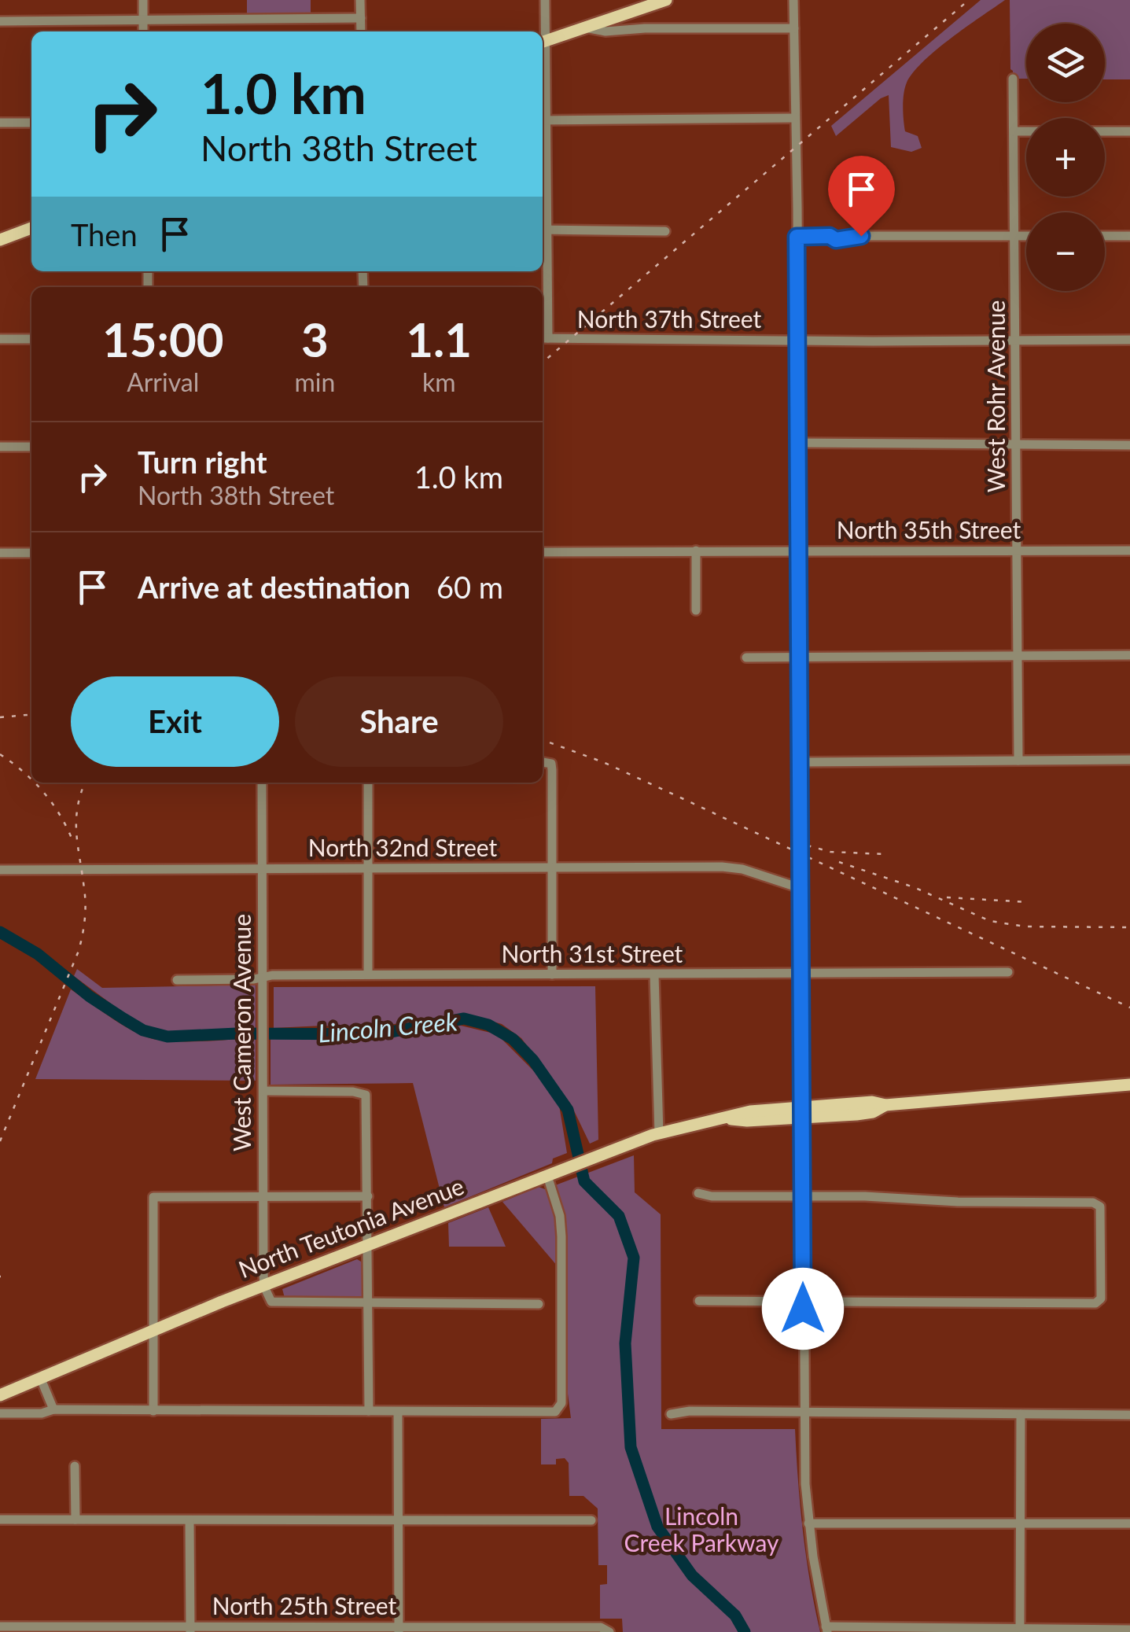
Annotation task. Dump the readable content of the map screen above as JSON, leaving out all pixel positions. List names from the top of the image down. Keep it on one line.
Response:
{"streets":{"main road":["North Teutonia Avenue"],"street":["North 37th Street","West Rohr Avenue","North 35th Street","North 32nd Street","North 31st Street","West Cameron Avenue","North 25th Street"]},"crossings":[["North 37th Street","West Rohr Avenue"],["West Rohr Avenue","North 35th Street"],["North 32nd Street","West Cameron Avenue"],["North 31st Street","West Cameron Avenue"],["West Cameron Avenue","North Teutonia Avenue"]],"water":["Lincoln Creek"],"parks":["Lincoln Creek Parkway"],"page":{"map_buttons":["+","−"],"turn":["1.0 km","North 38th Street"],"then":"Then","eta":["15:00","Arrival","3","min","1.1","km"],"list":[{"name":"Turn right","note":"North 38th Street","value":"1.0 km"},{"name":"Arrive at destination","value":"60 m"}],"buttons":["Exit","Share"]}}
